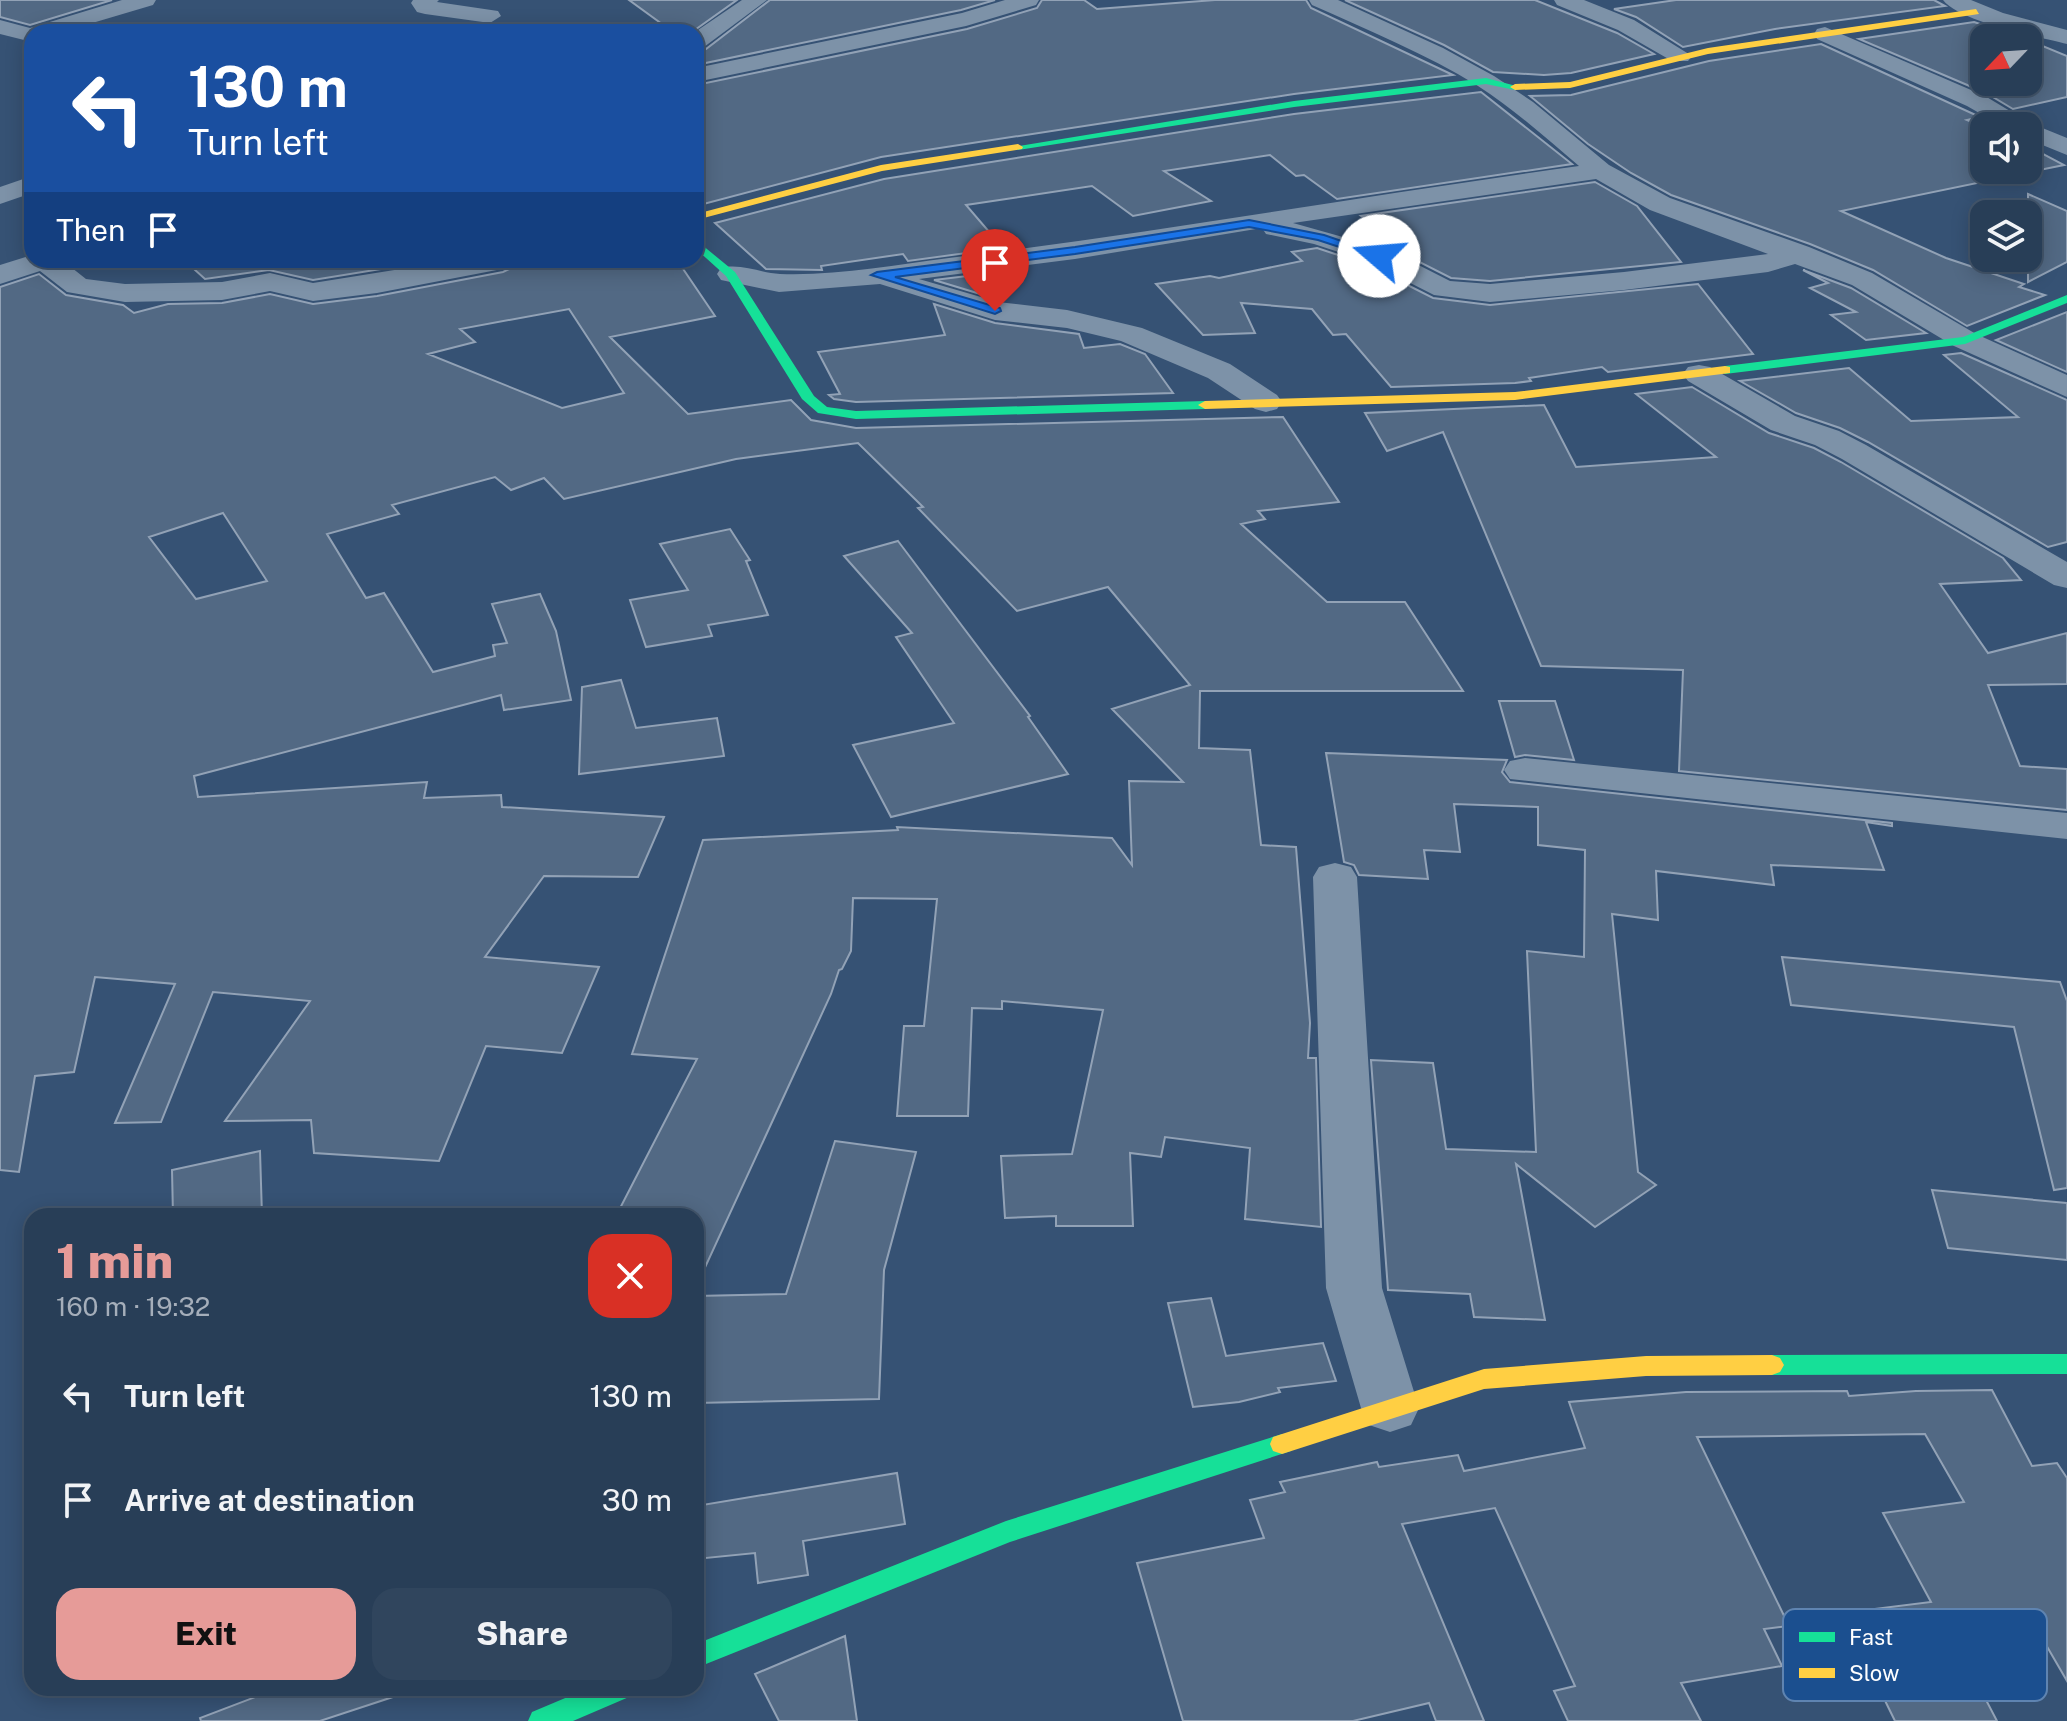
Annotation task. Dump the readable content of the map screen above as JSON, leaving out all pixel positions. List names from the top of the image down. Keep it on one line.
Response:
{"legend":["Fast","Slow"],"north":"bottom left","page":{"turn":["130 m","Turn left"],"then":"Then","heading":["1 min","160 m · 19:32"],"list":[{"name":"Turn left","value":"130 m"},{"name":"Arrive at destination","value":"30 m"}],"buttons":["Exit","Share"]}}
